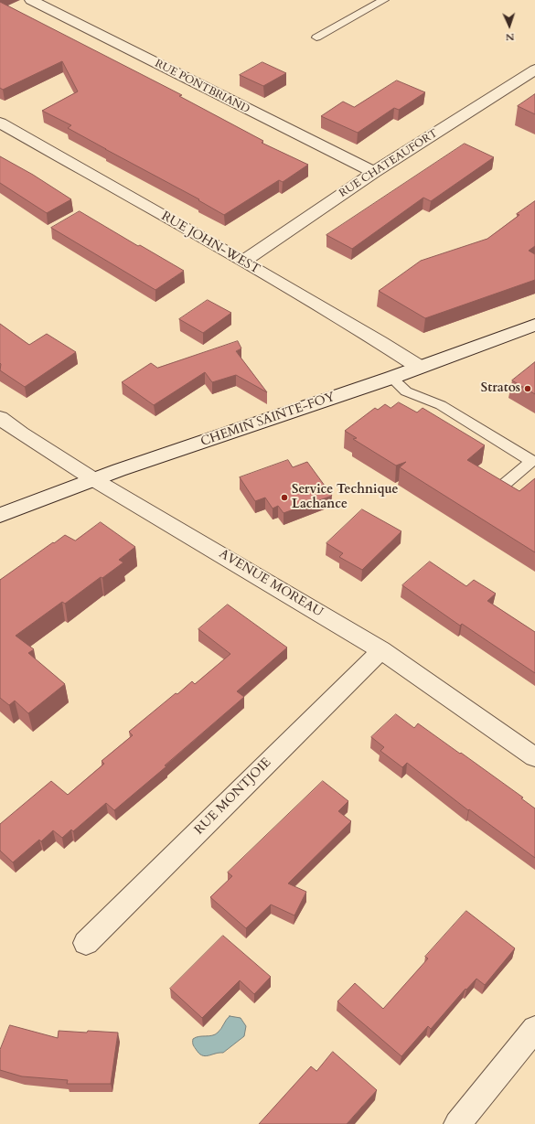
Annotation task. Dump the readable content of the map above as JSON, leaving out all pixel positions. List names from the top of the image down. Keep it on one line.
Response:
{"streets":{"street":["RUE PONTBRIAND","RUE CHATEAUFORT","RUE JOHN-WEST","CHEMIN SAINTE-FOY","AVENUE MOREAU","RUE MONTJOIE"]},"crossings":[["RUE PONTBRIAND","RUE CHATEAUFORT"],["RUE CHATEAUFORT","RUE JOHN-WEST"],["RUE JOHN-WEST","CHEMIN SAINTE-FOY"],["CHEMIN SAINTE-FOY","AVENUE MOREAU"],["AVENUE MOREAU","RUE MONTJOIE"]],"places":["Stratos","Service Technique Lachance"],"north":"bottom"}
